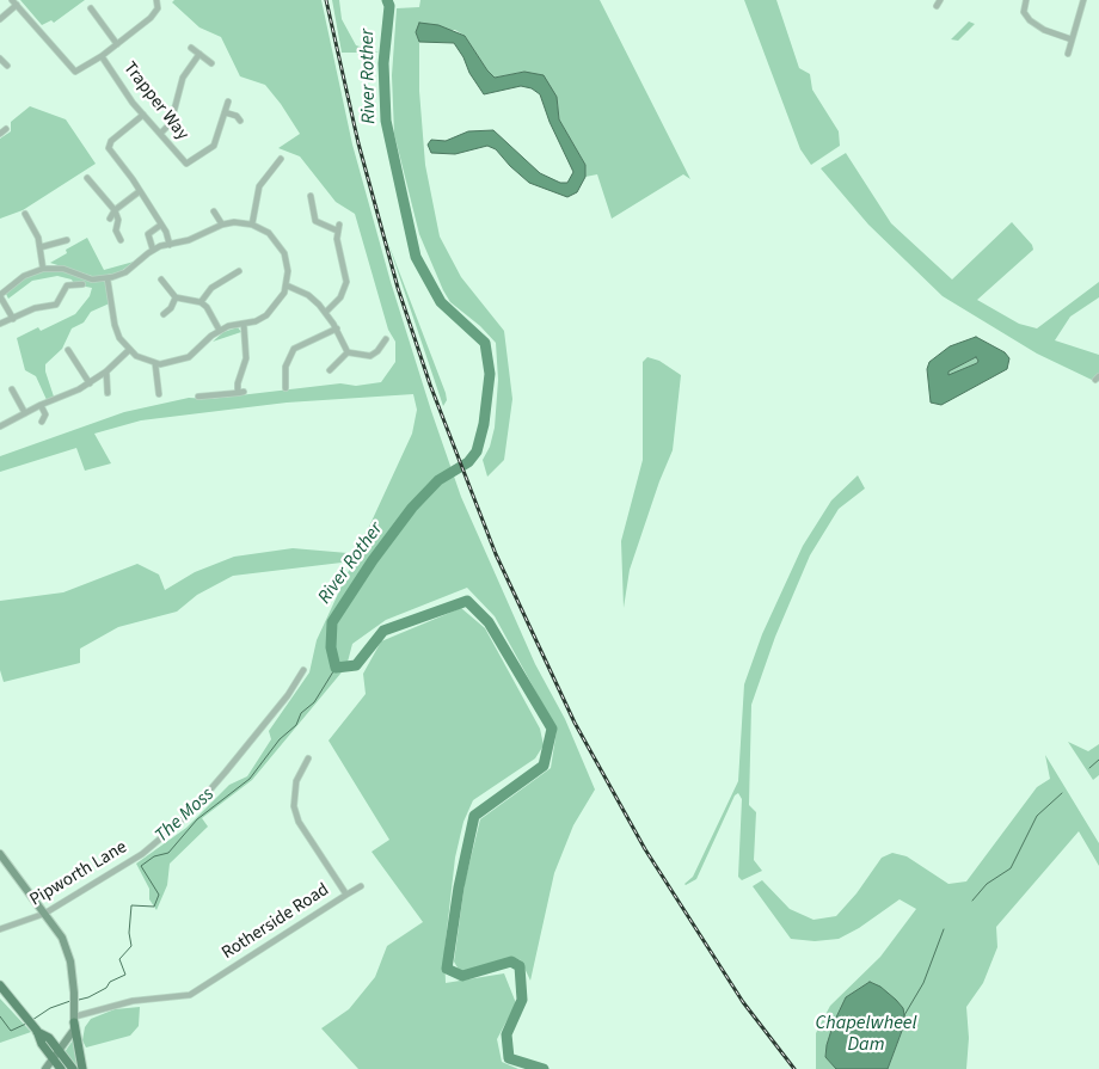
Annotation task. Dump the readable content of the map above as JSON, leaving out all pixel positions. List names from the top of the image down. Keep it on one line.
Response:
{"streets":{"street":["Trapper Way","Pipworth Lane","Rotherside Road"]},"water":["River Rother","The Moss","Chapelwheel Dam"]}
